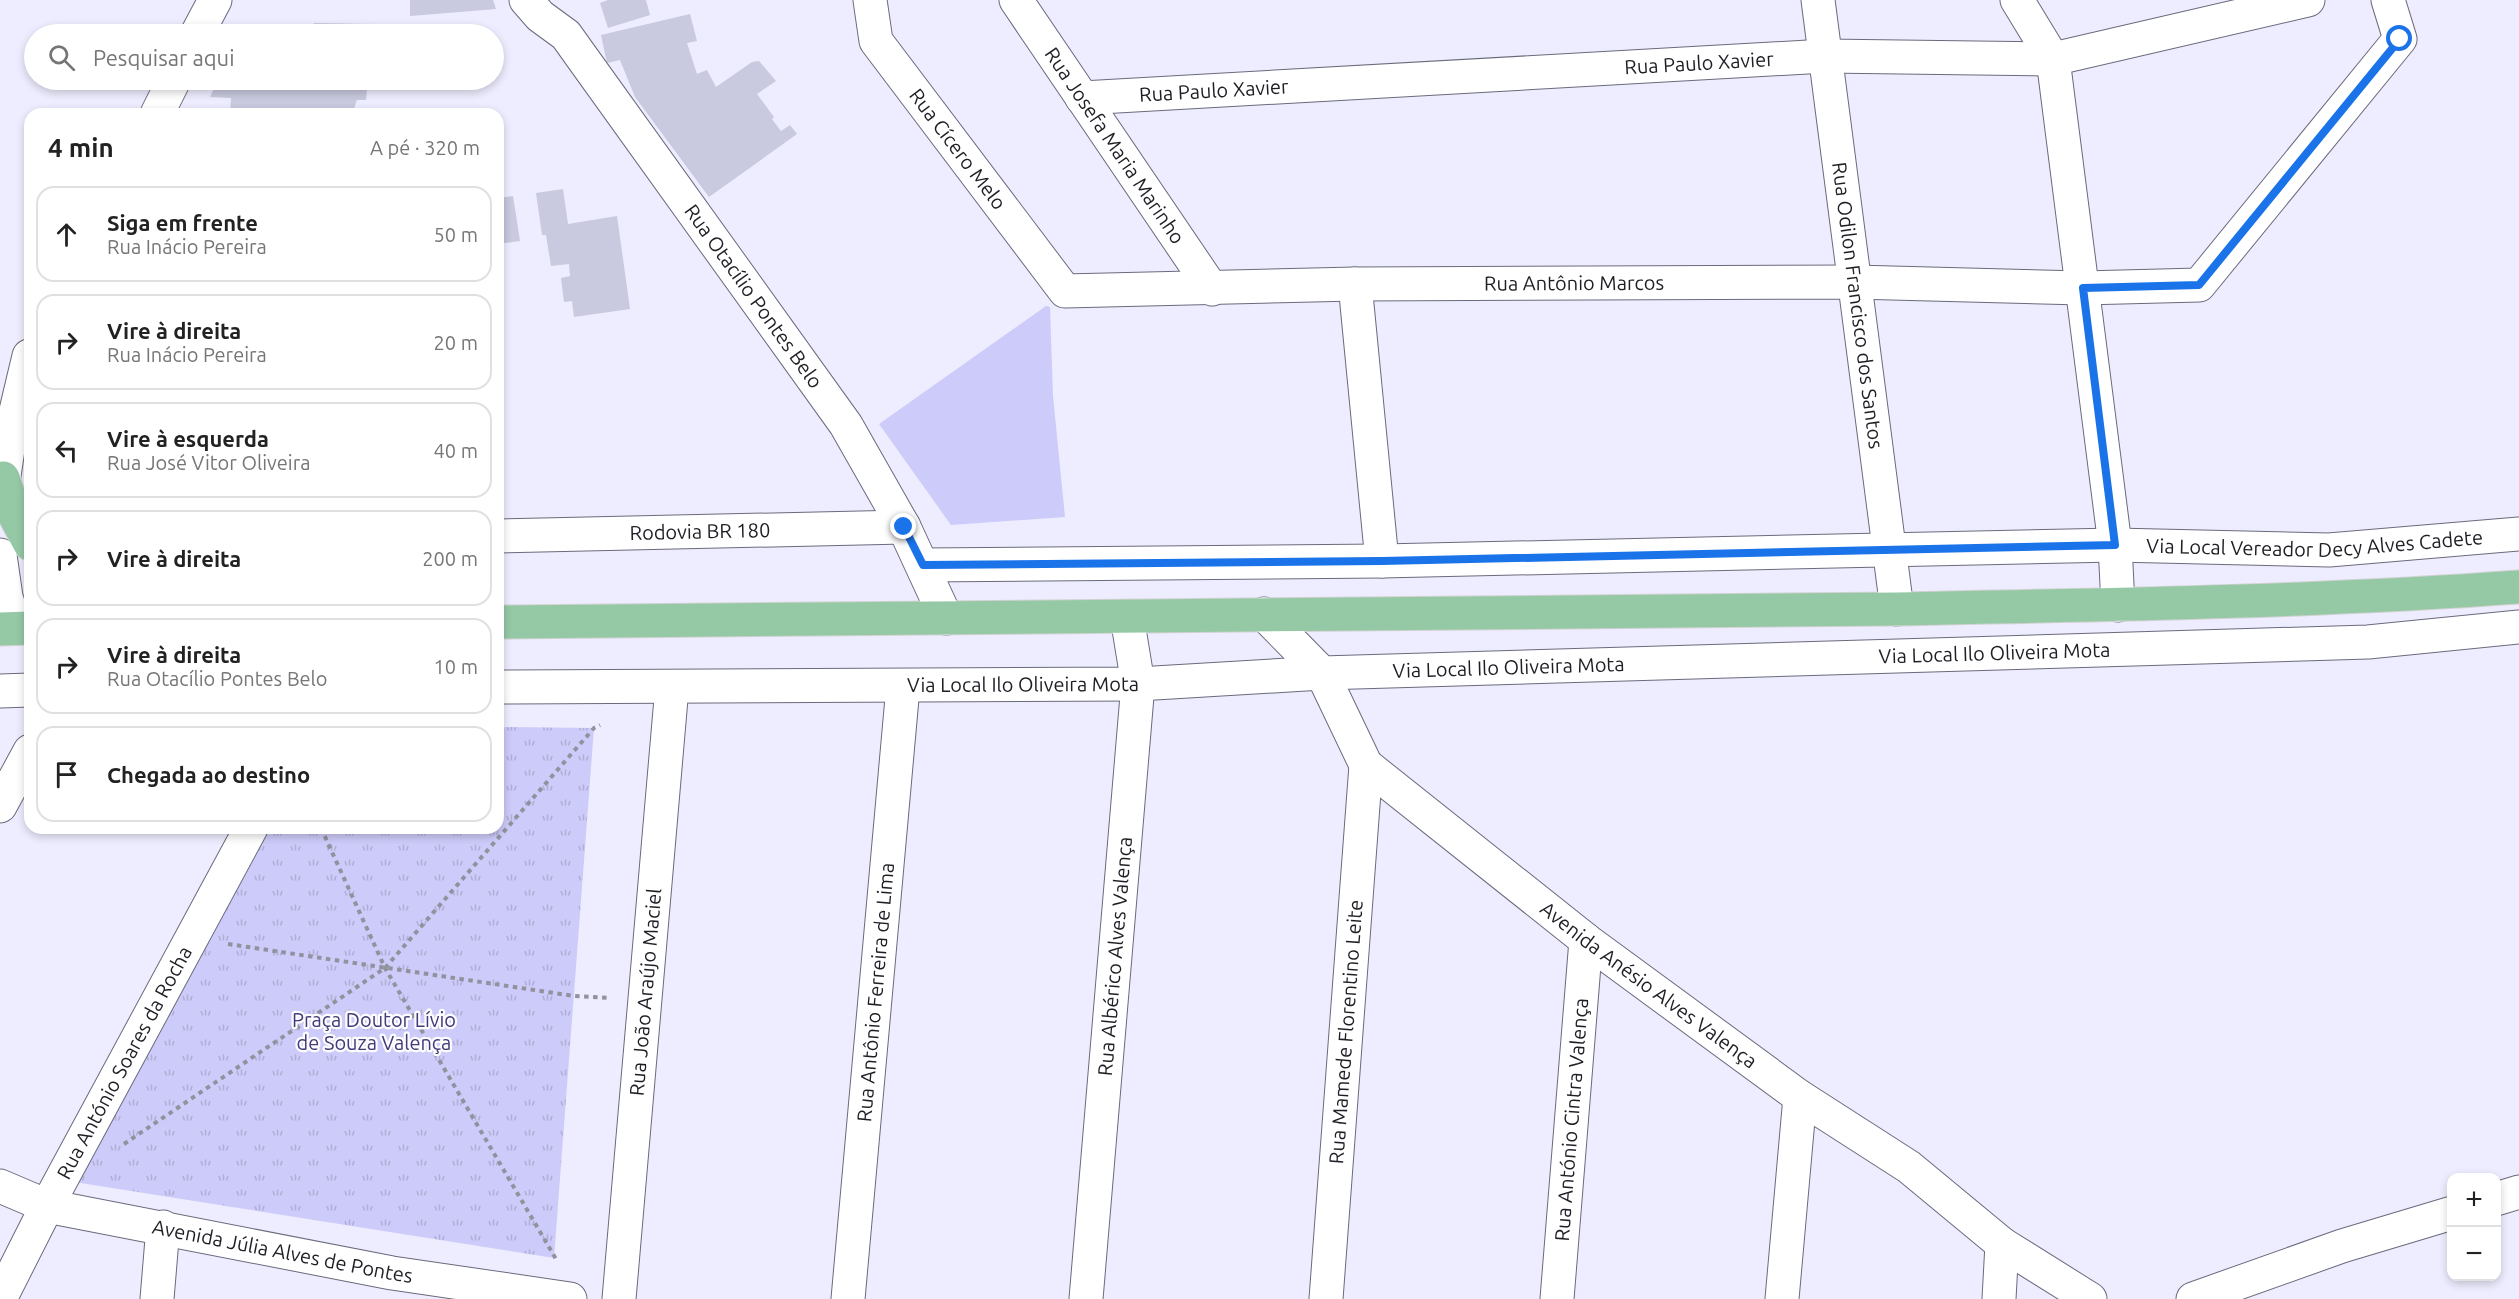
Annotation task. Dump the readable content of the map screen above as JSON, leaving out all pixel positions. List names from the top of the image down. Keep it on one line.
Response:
{"streets":{"street":["Rua Paulo Xavier","Rua Josefa Maria Marinho","Rua Cícero Melo","Rua Antônio Marcos","Rua Otacílio Pontes Belo","Rua Odilon Francisco dos Santos","Rodovia BR 180","Via Local Vereador Decy Alves Cadete","Via Local Ilo Oliveira Mota","Rua Albérico Alves Valença","Avenida Anésio Alves Valença","Rua João Araújo Maciel","Rua Antônio Ferreira de Lima","Rua Mamede Florentino Leite","Rua António Soares da Rocha","Rua António Cintra Valença","Avenida Júlia Alves de Pontes"]},"crossings":[["Rua Paulo Xavier","Rua Josefa Maria Marinho"],["Rua Paulo Xavier","Rua Odilon Francisco dos Santos"],["Rua Josefa Maria Marinho","Rua Antônio Marcos"],["Rua Cícero Melo","Rua Antônio Marcos"],["Rua Antônio Marcos","Rua Odilon Francisco dos Santos"],["Rua Otacílio Pontes Belo","Rodovia BR 180"],["Rua Otacílio Pontes Belo","Via Local Vereador Decy Alves Cadete"],["Rua Odilon Francisco dos Santos","Via Local Vereador Decy Alves Cadete"],["Via Local Ilo Oliveira Mota","Rua Albérico Alves Valença"],["Via Local Ilo Oliveira Mota","Avenida Anésio Alves Valença"],["Via Local Ilo Oliveira Mota","Rua João Araújo Maciel"],["Via Local Ilo Oliveira Mota","Rua Antônio Ferreira de Lima"],["Avenida Anésio Alves Valença","Rua Mamede Florentino Leite"],["Avenida Anésio Alves Valença","Rua António Cintra Valença"],["Rua António Soares da Rocha","Avenida Júlia Alves de Pontes"]],"parks":["Praça Doutor Lívio de Souza Valença"],"page":{"search":"Pesquisar aqui","heading":["4 min","A pé · 320 m"],"list":[["Siga em frente","Rua Inácio Pereira","50 m"],["Vire à direita","Rua Inácio Pereira","20 m"],["Vire à esquerda","Rua José Vitor Oliveira","40 m"],["Vire à direita","200 m"],["Vire à direita","Rua Otacílio Pontes Belo","10 m"],"Chegada ao destino"],"map_buttons":["+","−"]}}
